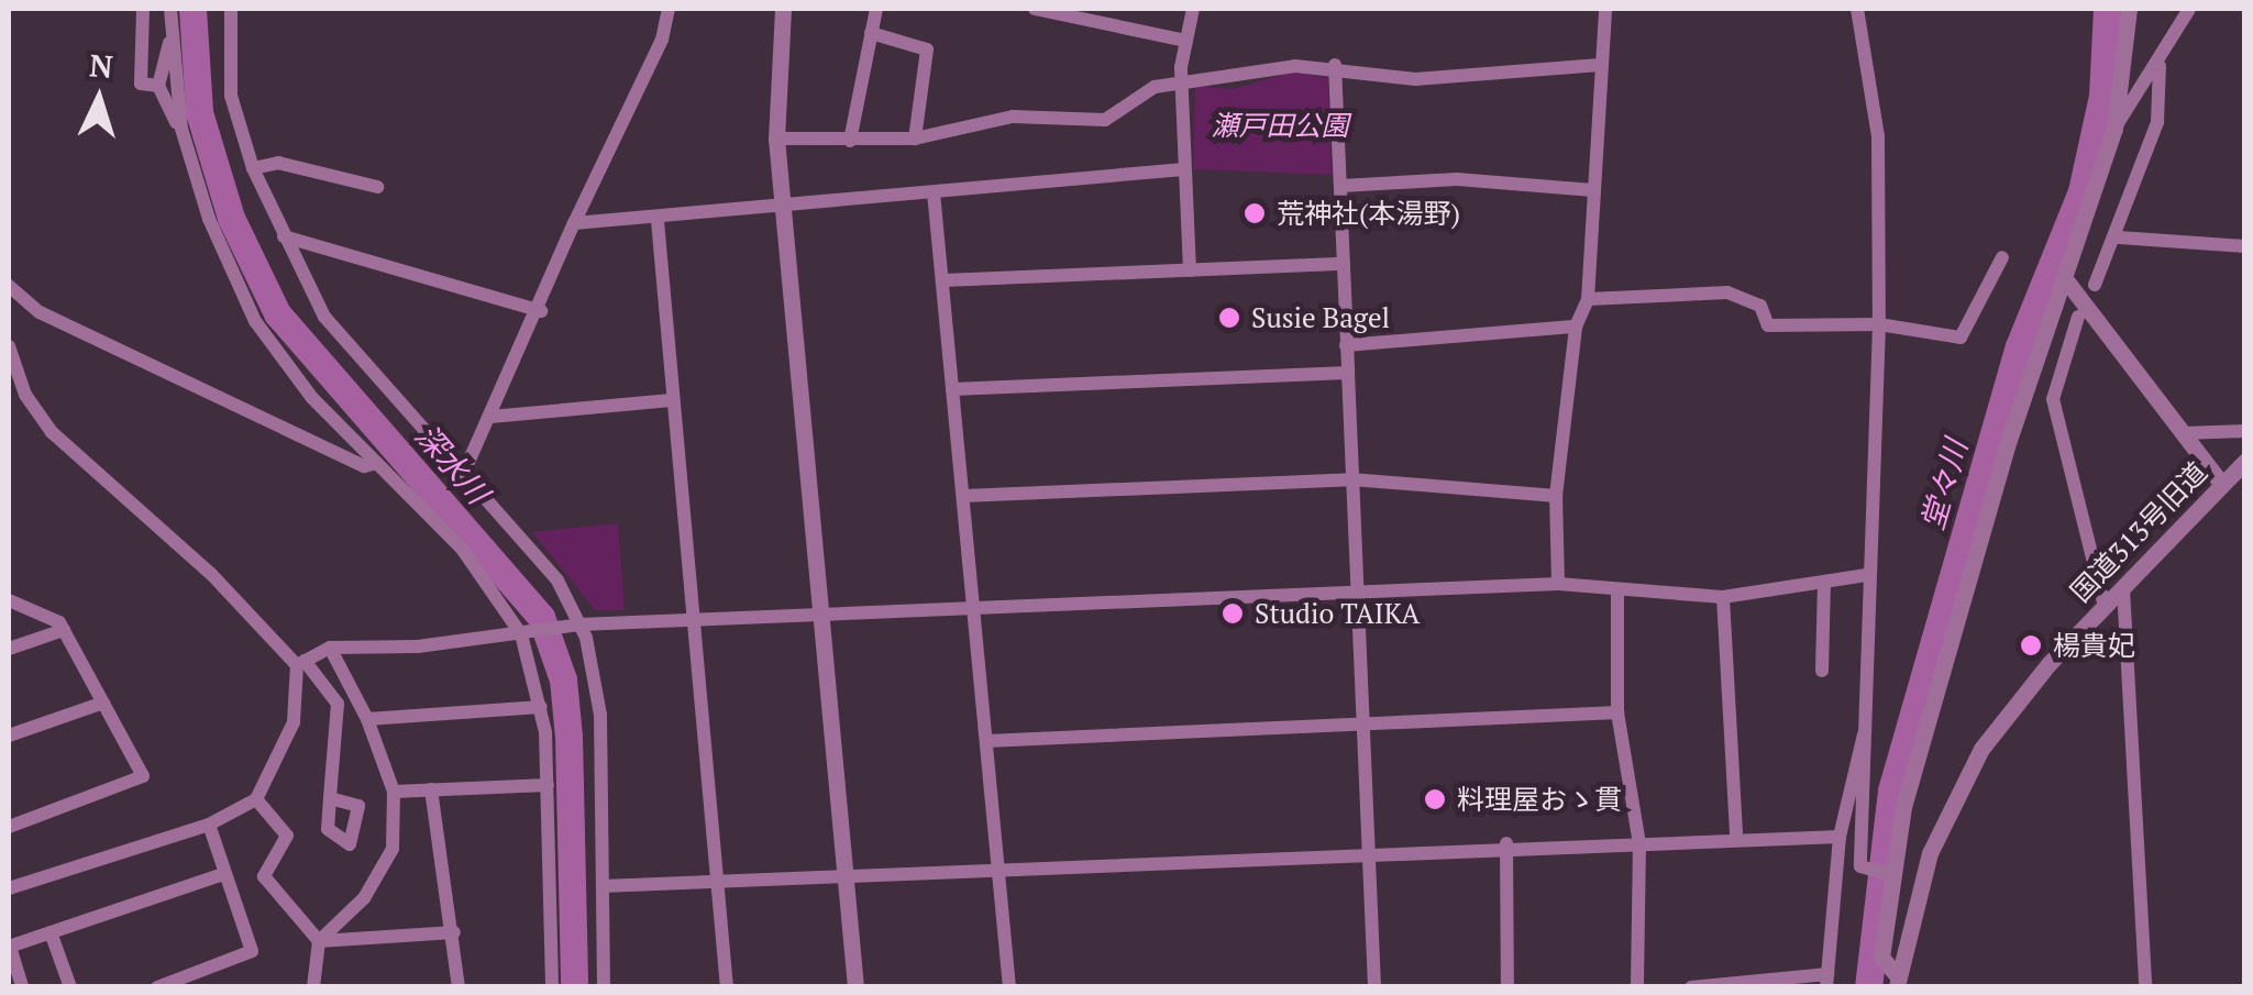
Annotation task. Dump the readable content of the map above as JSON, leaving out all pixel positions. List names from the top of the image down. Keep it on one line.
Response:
{"streets":{"street":["国道313号旧道"]},"water":["深水川","堂々川"],"parks":["瀬戸田公園"],"places":["荒神社(本湯野)","Susie Bagel","Studio TAIKA","楊貴妃","料理屋おゝ貫"],"north":"top"}
